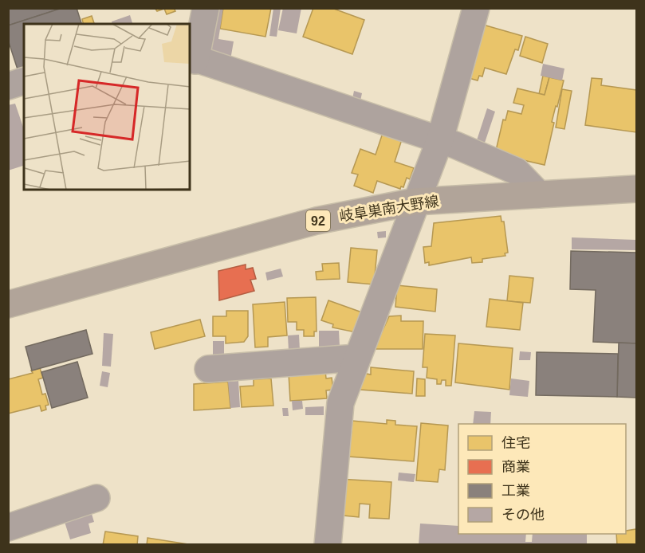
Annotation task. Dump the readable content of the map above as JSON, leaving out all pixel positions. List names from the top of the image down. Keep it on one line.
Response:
{"streets":{"main road":["岐阜巣南大野線","92"]},"legend":["住宅","商業","工業","その他"]}
